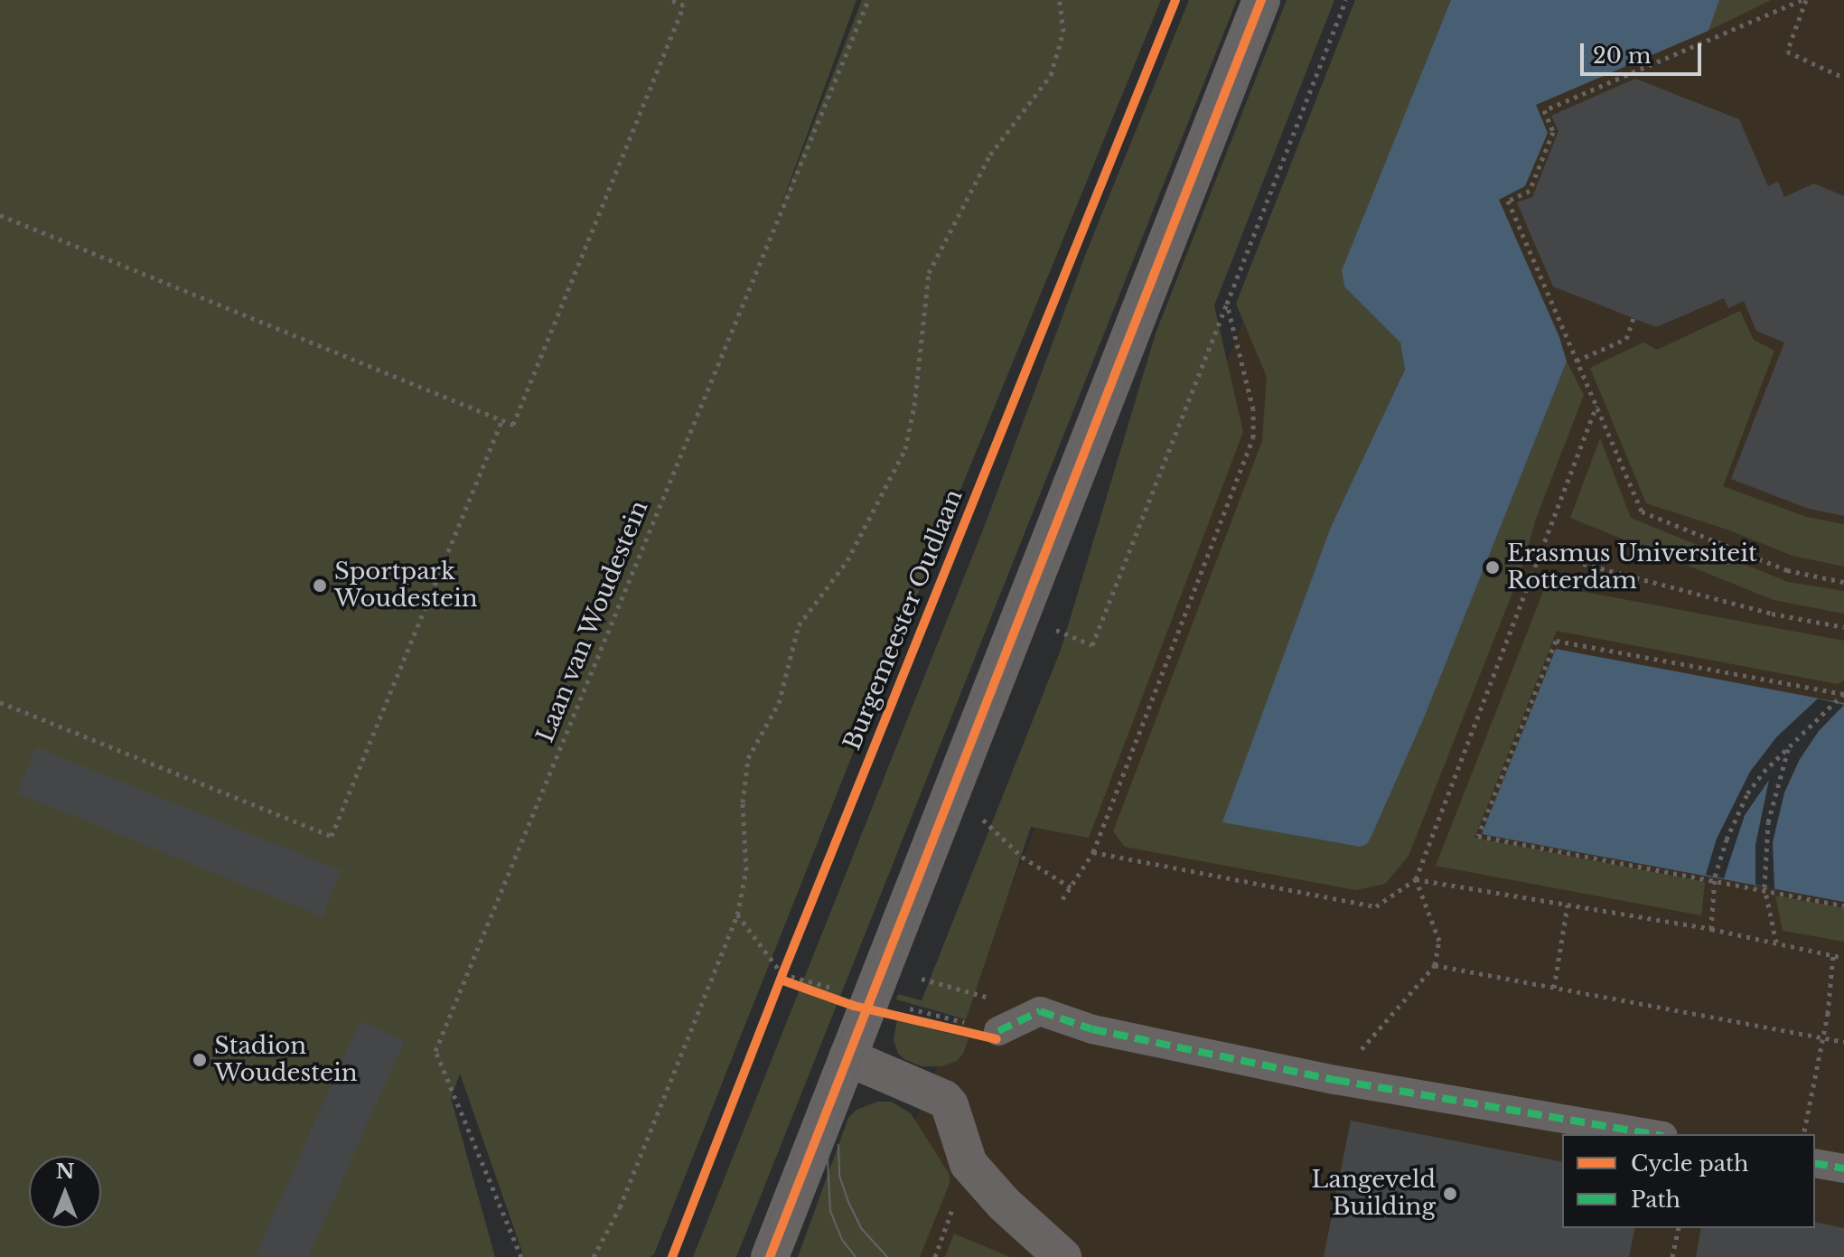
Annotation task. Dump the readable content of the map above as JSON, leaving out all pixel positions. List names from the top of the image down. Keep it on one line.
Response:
{"streets":{"path":["Laan van Woudestein"],"cycle path":["Burgemeester Oudlaan"]},"places":["Erasmus Universiteit Rotterdam","Sportpark Woudestein","Stadion Woudestein","Langeveld Building"],"legend":["Cycle path","Path"],"scale_bar":"20 m","north":"top"}
